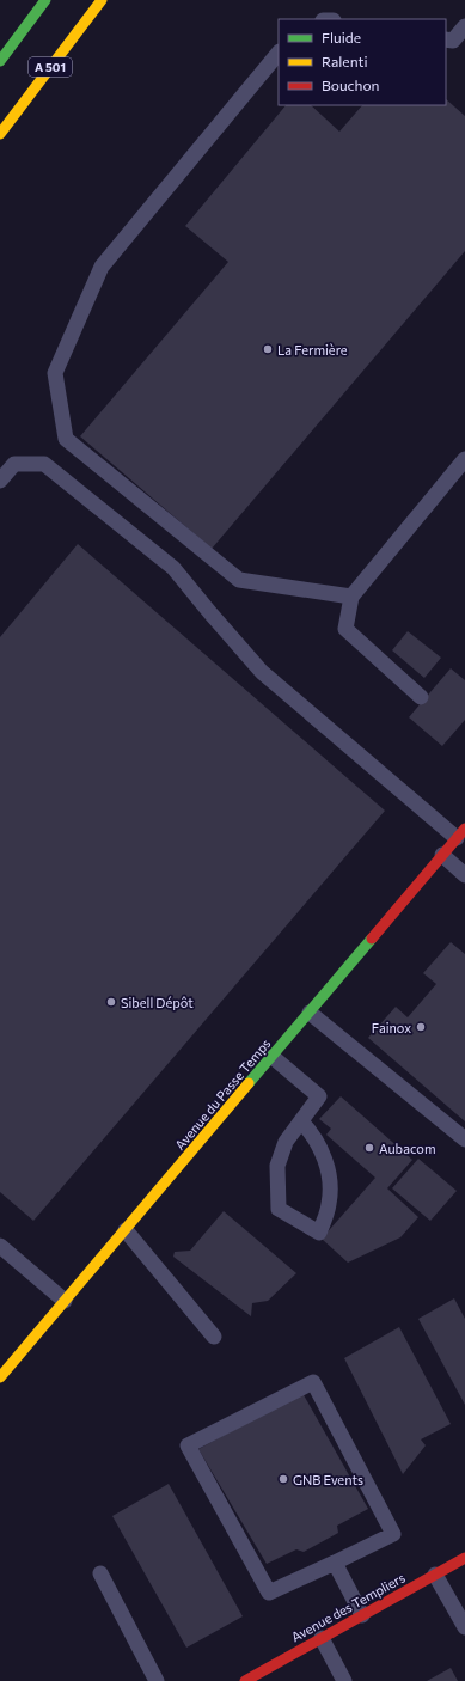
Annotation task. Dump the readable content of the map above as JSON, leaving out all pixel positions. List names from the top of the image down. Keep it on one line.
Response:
{"streets":{"main road":["A 501","Avenue du Passe Temps","Avenue des Templiers"]},"places":["La Fermière","Sibell Dépôt","Fainox","Aubacom","GNB Events"],"legend":["Fluide","Ralenti","Bouchon"]}
